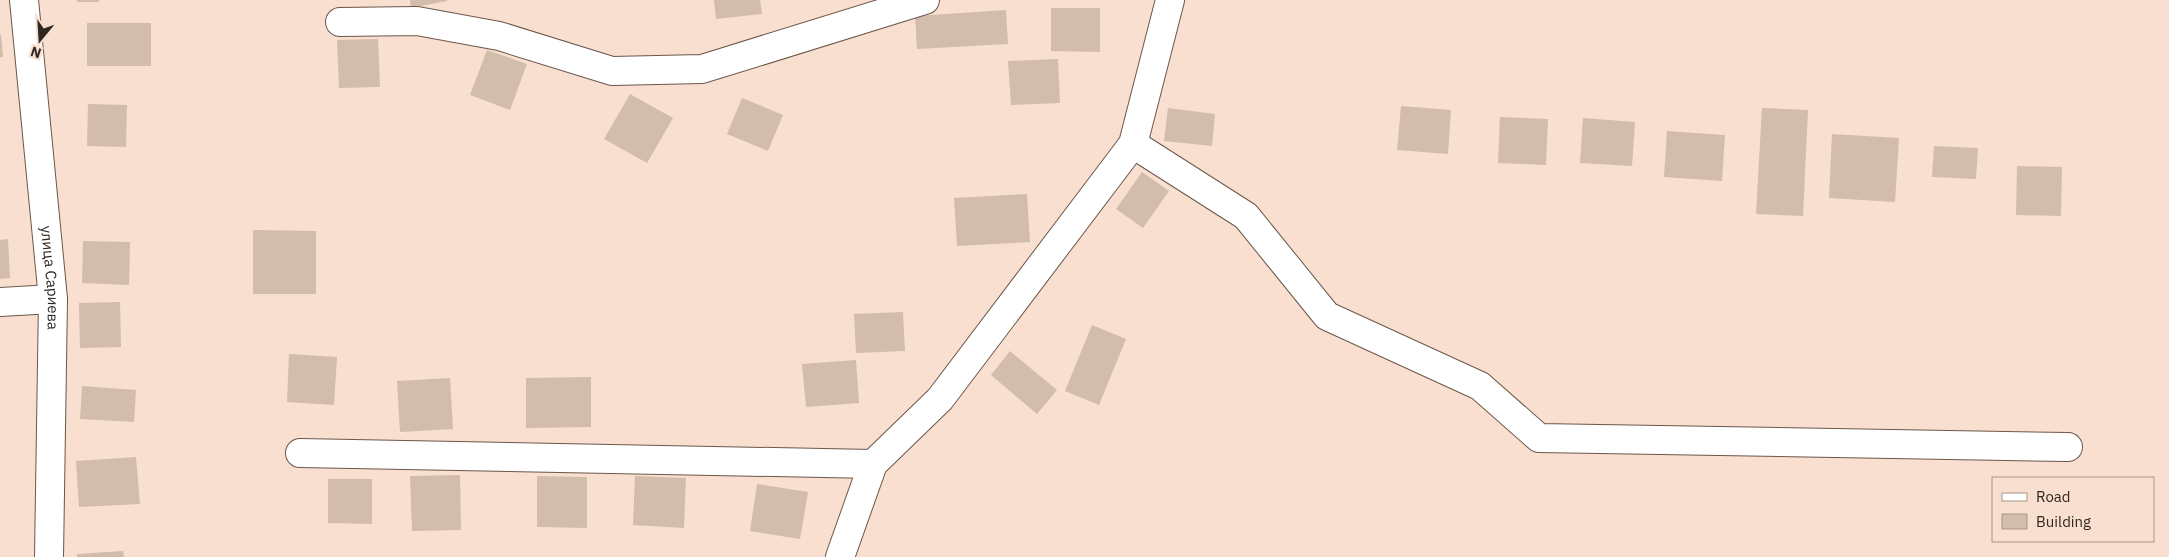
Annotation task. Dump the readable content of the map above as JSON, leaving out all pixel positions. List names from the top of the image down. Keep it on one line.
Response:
{"streets":{"street":["улица Сариева"]},"legend":["Road","Building"],"north":"bottom"}
